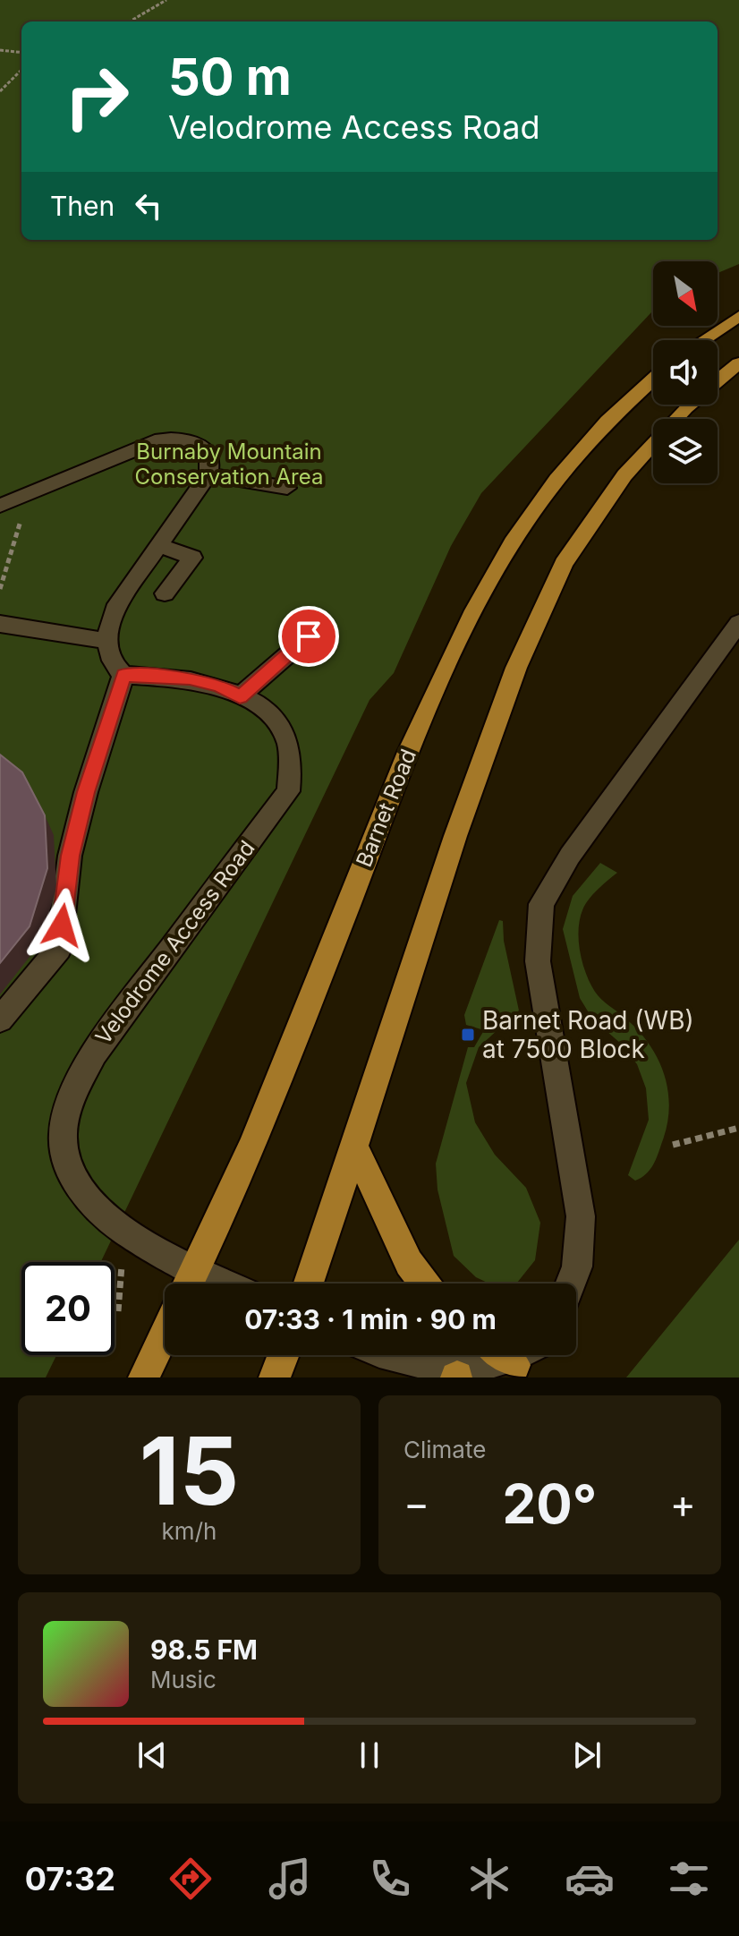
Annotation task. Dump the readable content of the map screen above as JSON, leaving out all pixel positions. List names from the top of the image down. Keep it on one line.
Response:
{"streets":{"main road":["Barnet Road"],"street":["Velodrome Access Road"]},"crossings":[["Barnet Road","Velodrome Access Road"]],"parks":["Burnaby Mountain Conservation Area"],"places":{"transit":["Barnet Road (WB) at 7500 Block"]},"north":"bottom right","page":{"turn":["50 m","Velodrome Access Road"],"then":"Then","limit":"20","trip":"07:33 · 1 min · 90 m","tile":[["15","km/h"],"Climate"],"heat":["−","20°","+"],"song":["98.5 FM","Music"],"tabs":"07:32"}}
